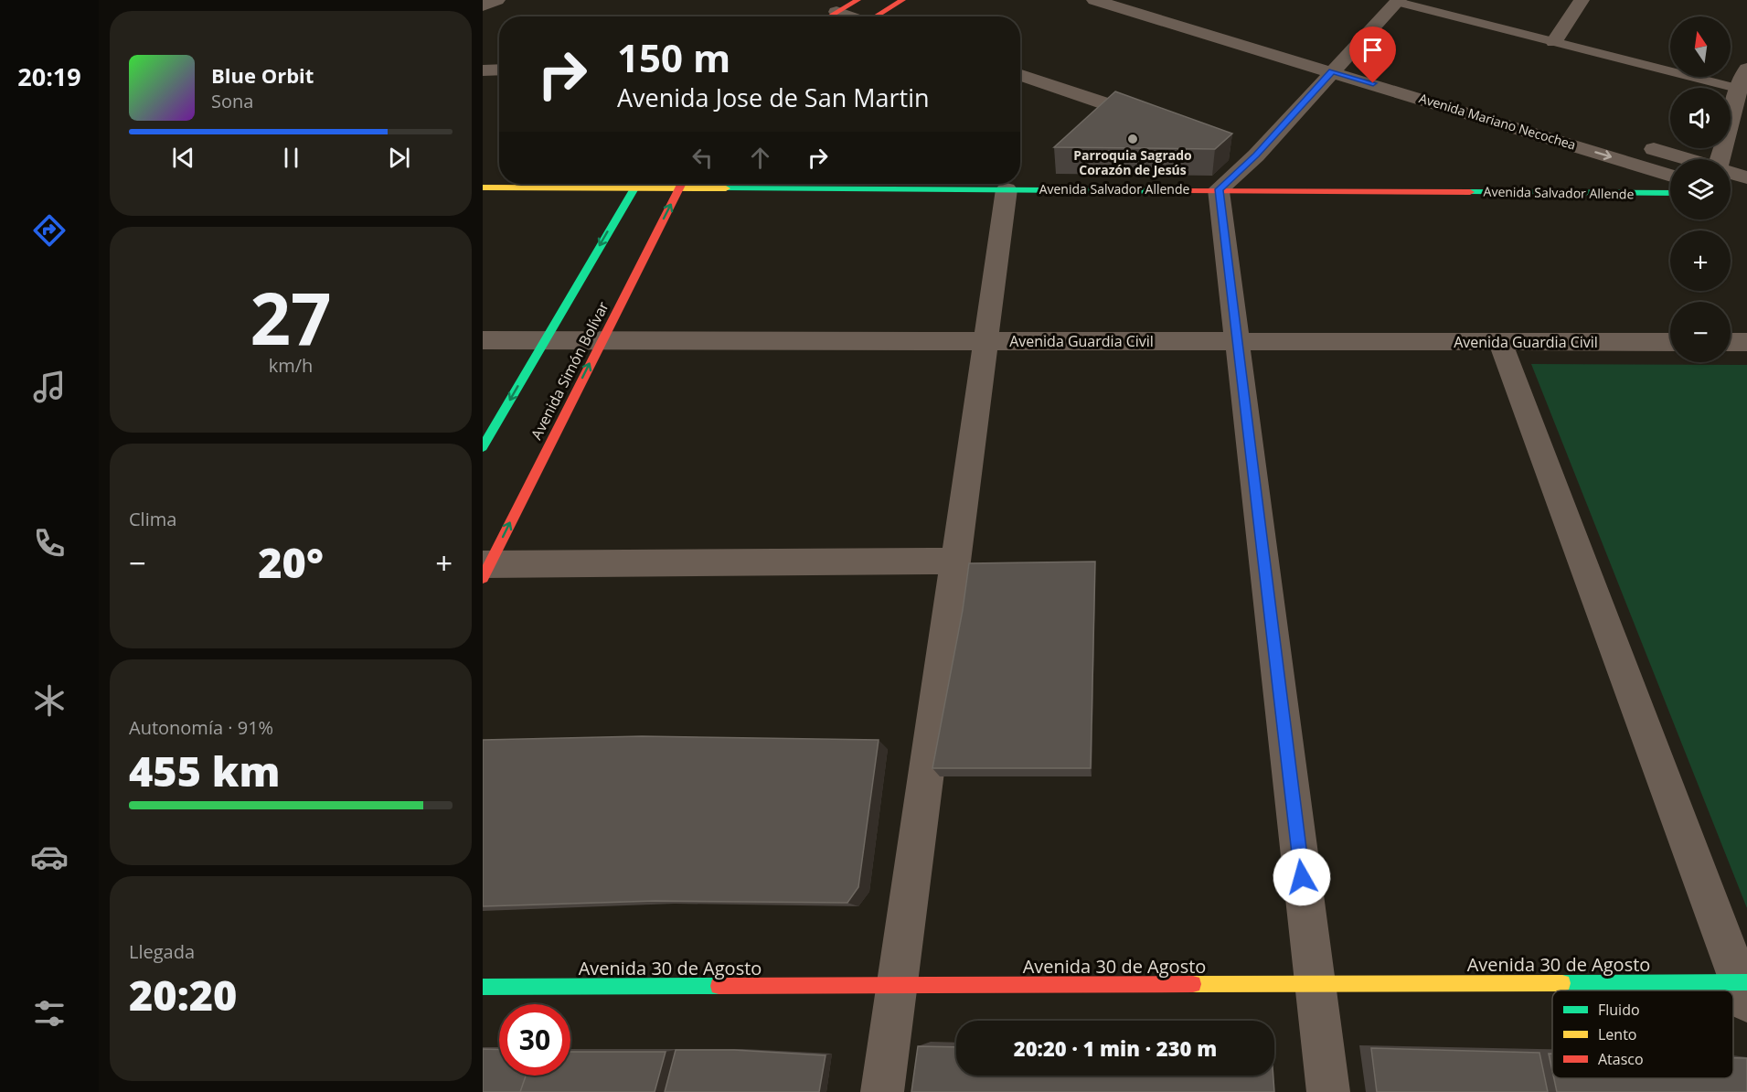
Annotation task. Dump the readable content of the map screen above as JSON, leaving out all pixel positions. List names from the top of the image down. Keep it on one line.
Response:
{"streets":{"street":["Avenida Mariano Necochea","Avenida Salvador Allende","Avenida Guardia Civil","Avenida Simón Bolívar","Avenida 30 de Agosto"]},"crossings":[["Avenida Guardia Civil","Avenida Simón Bolívar"]],"places":["Parroquia Sagrado Corazón de Jesús"],"legend":["Fluido","Lento","Atasco"],"north":"top","page":{"tabs":"20:19","map_buttons":["+","−"],"turn":["150 m","Avenida Jose de San Martin"],"song":["Blue Orbit","Sona"],"tile":[["27","km/h"],"Clima",["Autonomía · 91%","455 km"],["Llegada","20:20"]],"heat":["−","20°","+"],"limit":"30","trip":"20:20 · 1 min · 230 m"}}
